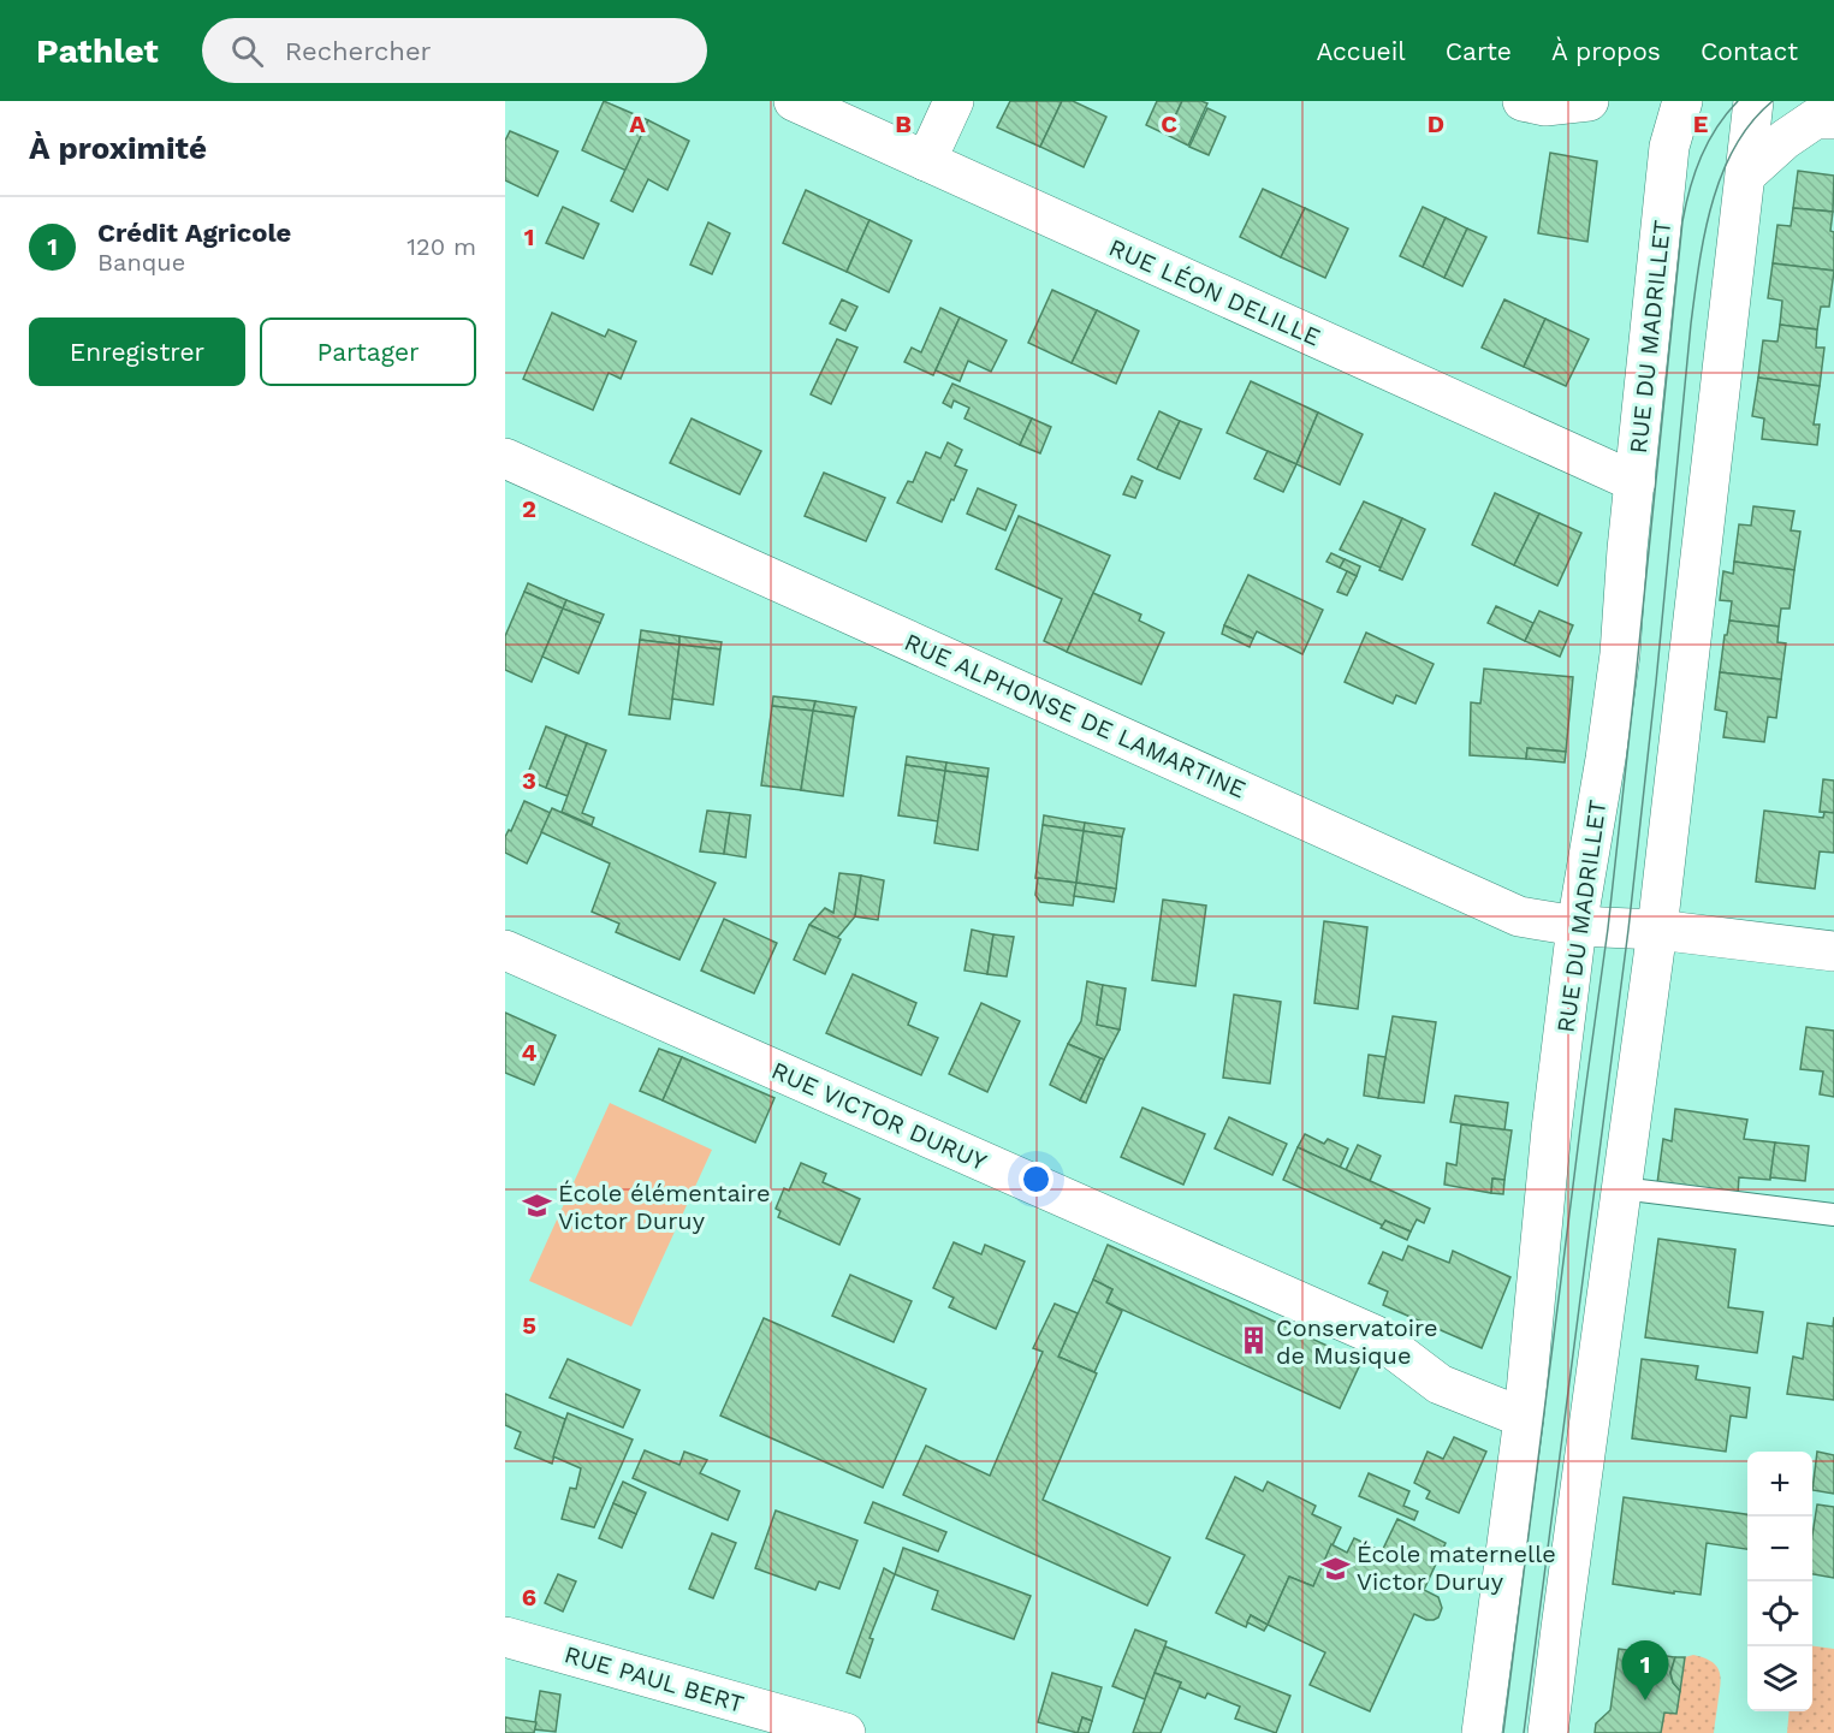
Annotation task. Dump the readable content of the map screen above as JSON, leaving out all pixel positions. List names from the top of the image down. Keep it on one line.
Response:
{"streets":{"street":["RUE LÉON DELILLE","RUE DU MADRILLET","RUE ALPHONSE DE LAMARTINE","RUE VICTOR DURUY","RUE PAUL BERT"]},"crossings":[["RUE LÉON DELILLE","RUE DU MADRILLET"],["RUE DU MADRILLET","RUE ALPHONSE DE LAMARTINE"],["RUE DU MADRILLET","RUE VICTOR DURUY"]],"places":{"school or university":["École élémentaire Victor Duruy","École maternelle Victor Duruy"],"building":["Conservatoire de Musique"]},"page":{"header":"Pathlet","search":"Rechercher","nav":["Accueil","Carte","À propos","Contact"],"heading":"À proximité","list":[{"mark":"1","name":"Crédit Agricole","note":"Banque","value":"120 m"}],"buttons":["Enregistrer","Partager"],"map_buttons":["+","−"],"pins":"1"},"grid":{"columns":["A","B","C","D","E"],"rows":["1","2","3","4","5","6"]}}
